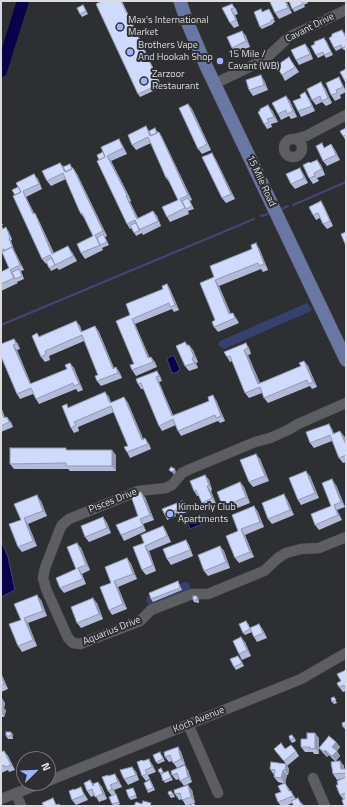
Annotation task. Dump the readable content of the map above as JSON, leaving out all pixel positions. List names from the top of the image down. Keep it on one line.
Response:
{"streets":{"main road":["15 Mile Road"],"street":["Cavant Drive","Pisces Drive","Aquarius Drive","Koch Avenue"]},"crossings":[["Cavant Drive","15 Mile Road"],["Pisces Drive","Aquarius Drive"]],"places":["Max's International Market","Brothers Vape And Hookah Shop","15 Mile / Cavant (WB)","Zarzoor Restaurant","Kimberly Club Apartments"],"north":"top right"}
